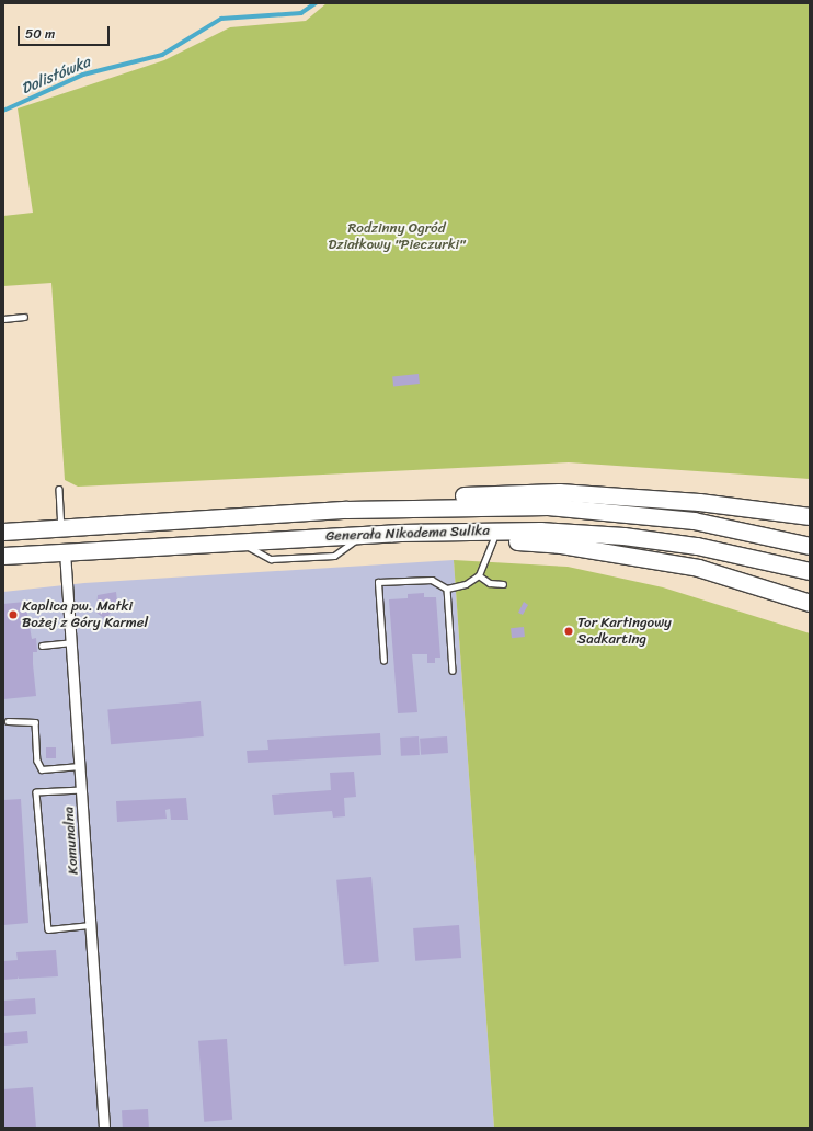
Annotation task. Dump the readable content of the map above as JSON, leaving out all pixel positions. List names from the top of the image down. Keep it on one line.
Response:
{"streets":{"highway":["Generała Nikodema Sulika"],"street":["Komunalna"]},"crossings":[["Generała Nikodema Sulika","Komunalna"]],"water":["Dolistówka"],"parks":["Rodzinny Ogród Działkowy \"Pieczurki\""],"places":["Kaplica pw. Matki Bożej z Góry Karmel","Tor Kartingowy Sadkarting"],"scale_bar":"50 m"}
